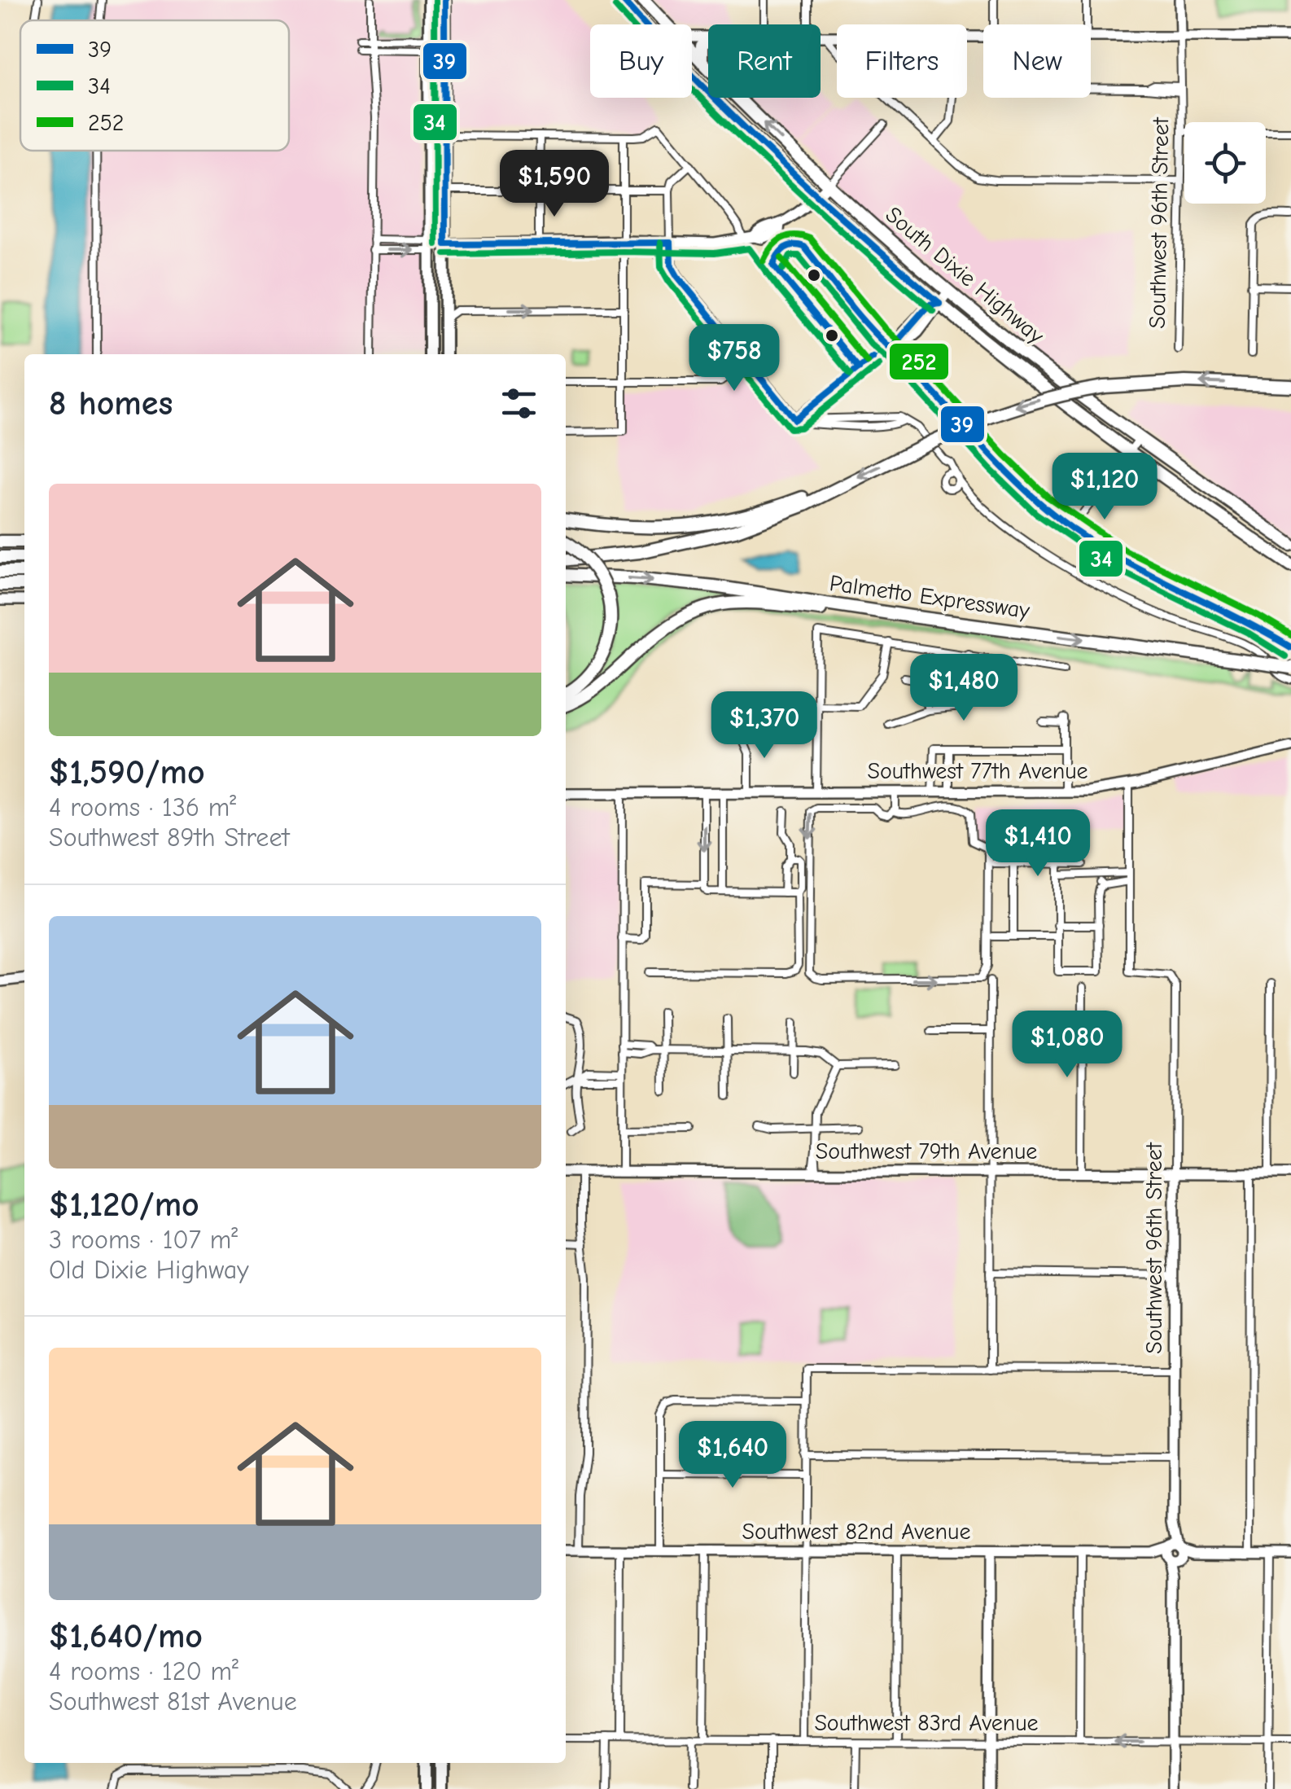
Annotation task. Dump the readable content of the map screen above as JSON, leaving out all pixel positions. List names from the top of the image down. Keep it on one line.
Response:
{"streets":{"highway":["South Dixie Highway","Palmetto Expressway"],"street":["Southwest 96th Street","Southwest 77th Avenue","Southwest 79th Avenue","Southwest 82nd Avenue","Southwest 83rd Avenue"]},"crossings":[["Southwest 96th Street","Southwest 79th Avenue"],["Southwest 96th Street","Southwest 82nd Avenue"],["Southwest 96th Street","Southwest 83rd Avenue"]],"lines":["transit line 39","transit line 34","transit line 252"],"legend":["39","34","252"],"page":{"chip":["Buy","Rent","Filters","New"],"price":["$1,590","$758","$1,120","$1,480","$1,370","$1,410","$1,080","$1,640"],"heading":"8 homes","list":[{"name":"$1,590/mo","note":"4 rooms · 136 m² · Southwest 89th Street"},{"name":"$1,120/mo","note":"3 rooms · 107 m² · Old Dixie Highway"},{"name":"$1,640/mo","note":"4 rooms · 120 m² · Southwest 81st Avenue"}]}}
